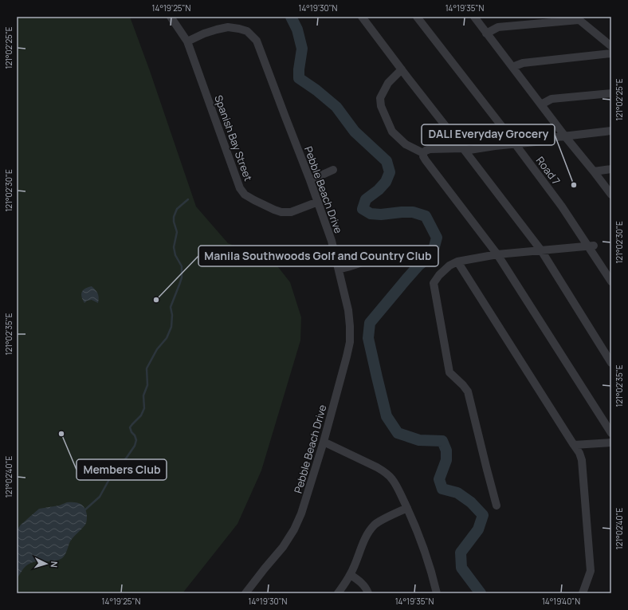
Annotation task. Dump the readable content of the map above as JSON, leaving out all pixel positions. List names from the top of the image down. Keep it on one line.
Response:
{"streets":{"street":["Spanish Bay Street","Road 7","Pebble Beach Drive"]},"crossings":[["Spanish Bay Street","Pebble Beach Drive"]],"places":["DALI Everyday Grocery","Manila Southwoods Golf and Country Club","Members Club"],"north":"right","coordinates":["14°19'25\"N","14°19'30\"N","14°19'35\"N","121°02'25\"E","121°02'30\"E","121°02'35\"E","121°02'40\"E","14°19'40\"N"]}
